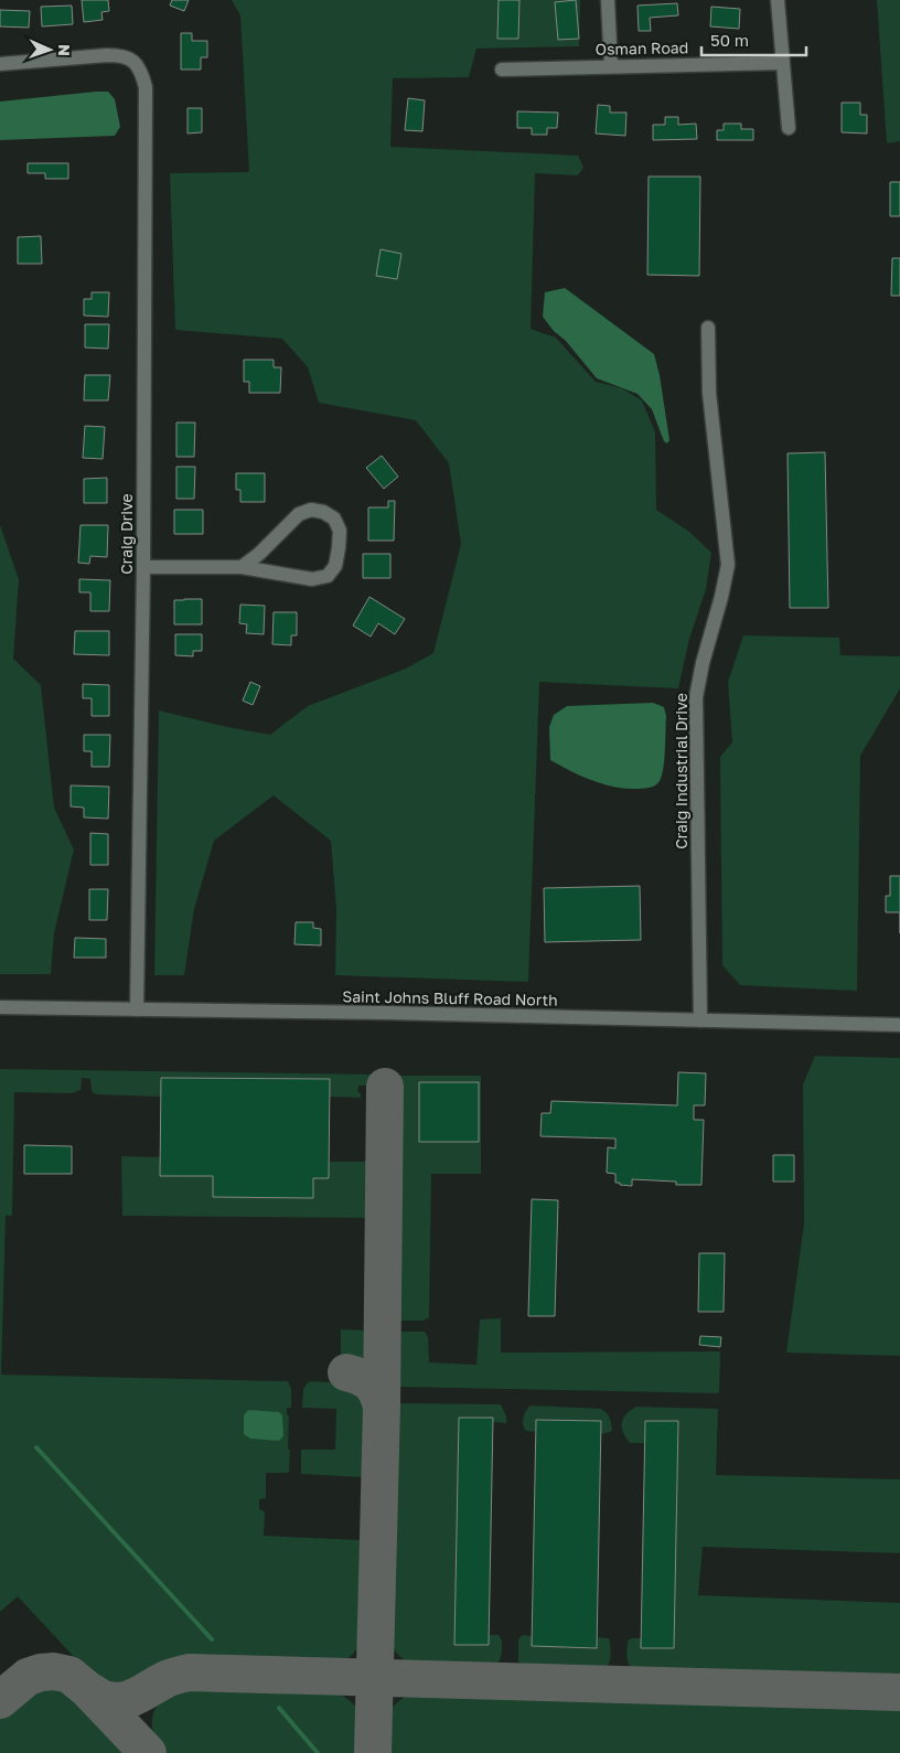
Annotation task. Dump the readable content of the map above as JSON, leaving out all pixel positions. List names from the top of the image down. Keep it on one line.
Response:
{"streets":{"street":["Osman Road","Craig Drive","Craig Industrial Drive","Saint Johns Bluff Road North"]},"crossings":[["Craig Drive","Saint Johns Bluff Road North"],["Craig Industrial Drive","Saint Johns Bluff Road North"]],"scale_bar":"50 m","north":"right"}
